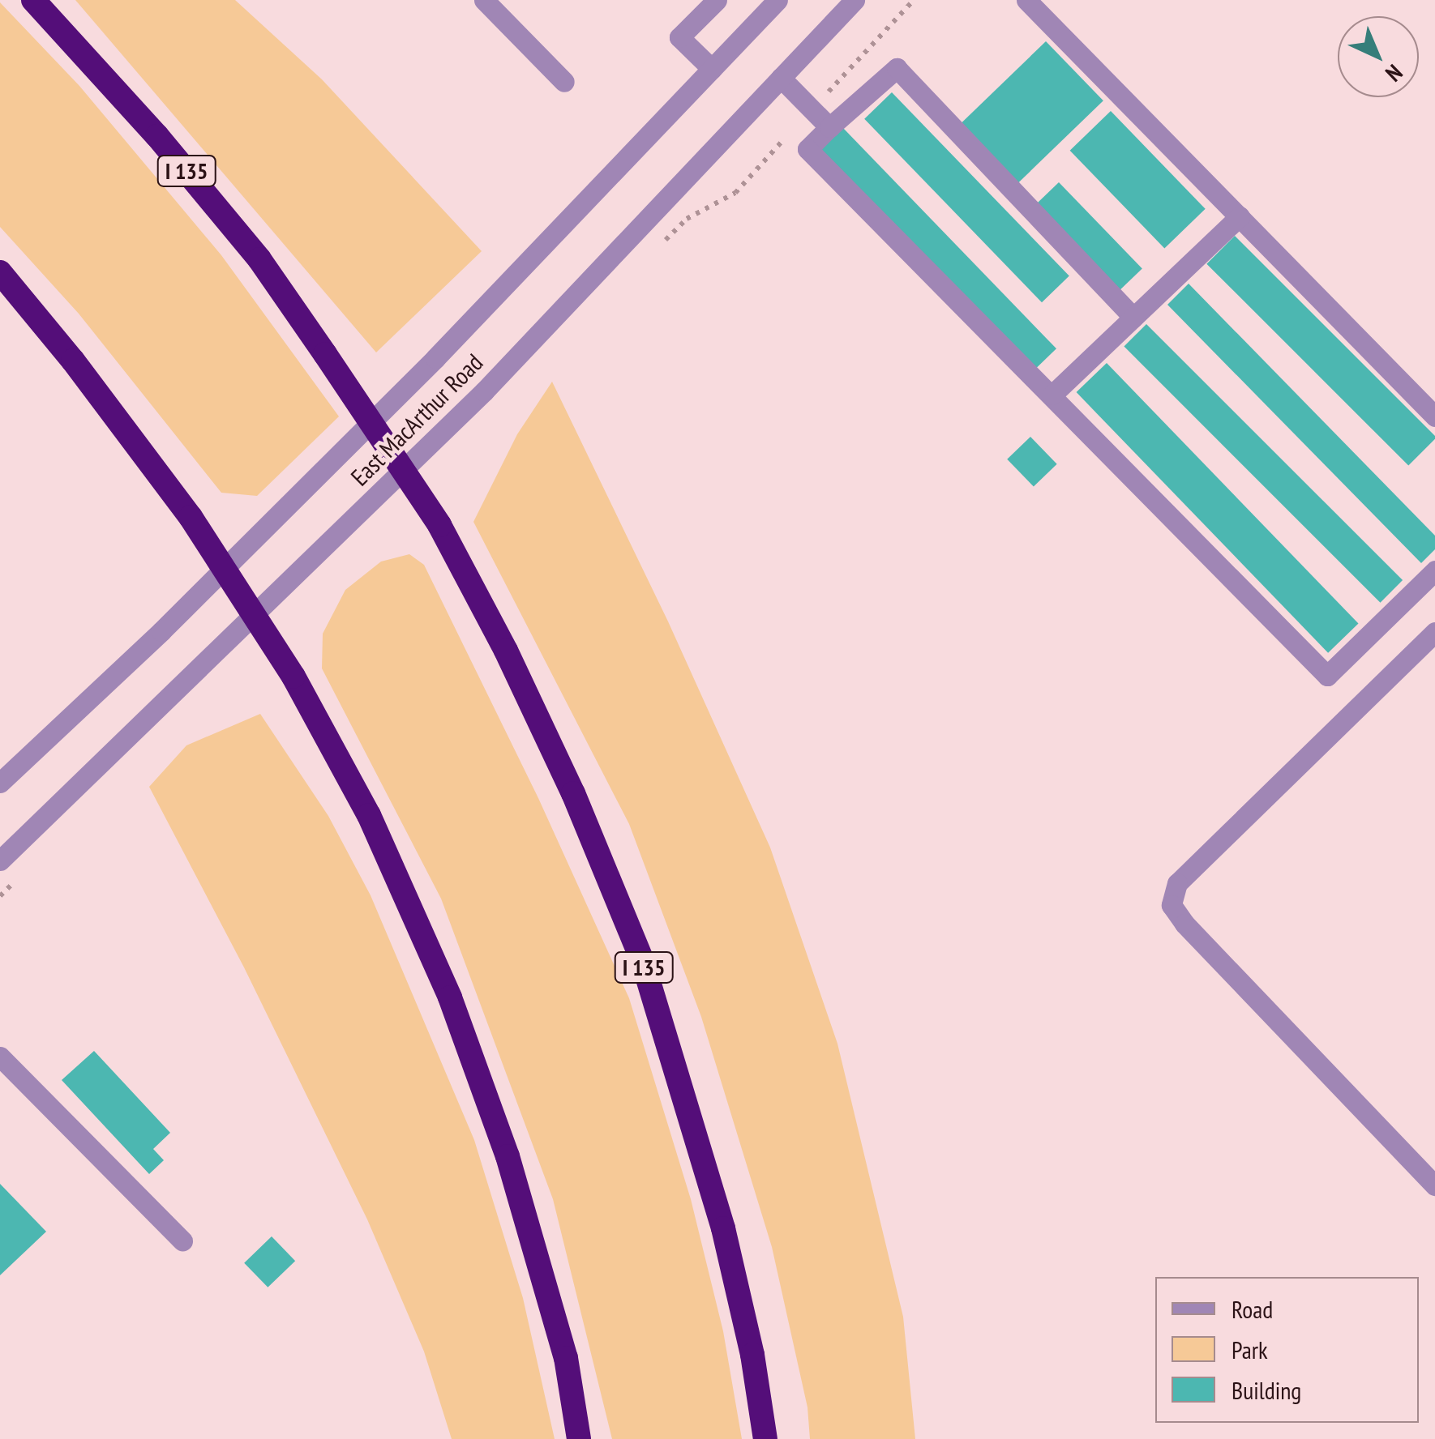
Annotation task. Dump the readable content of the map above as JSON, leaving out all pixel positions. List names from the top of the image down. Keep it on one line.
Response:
{"streets":{"highway":["I 135"],"street":["East MacArthur Road"]},"legend":["Road","Park","Building"],"north":"bottom right"}
